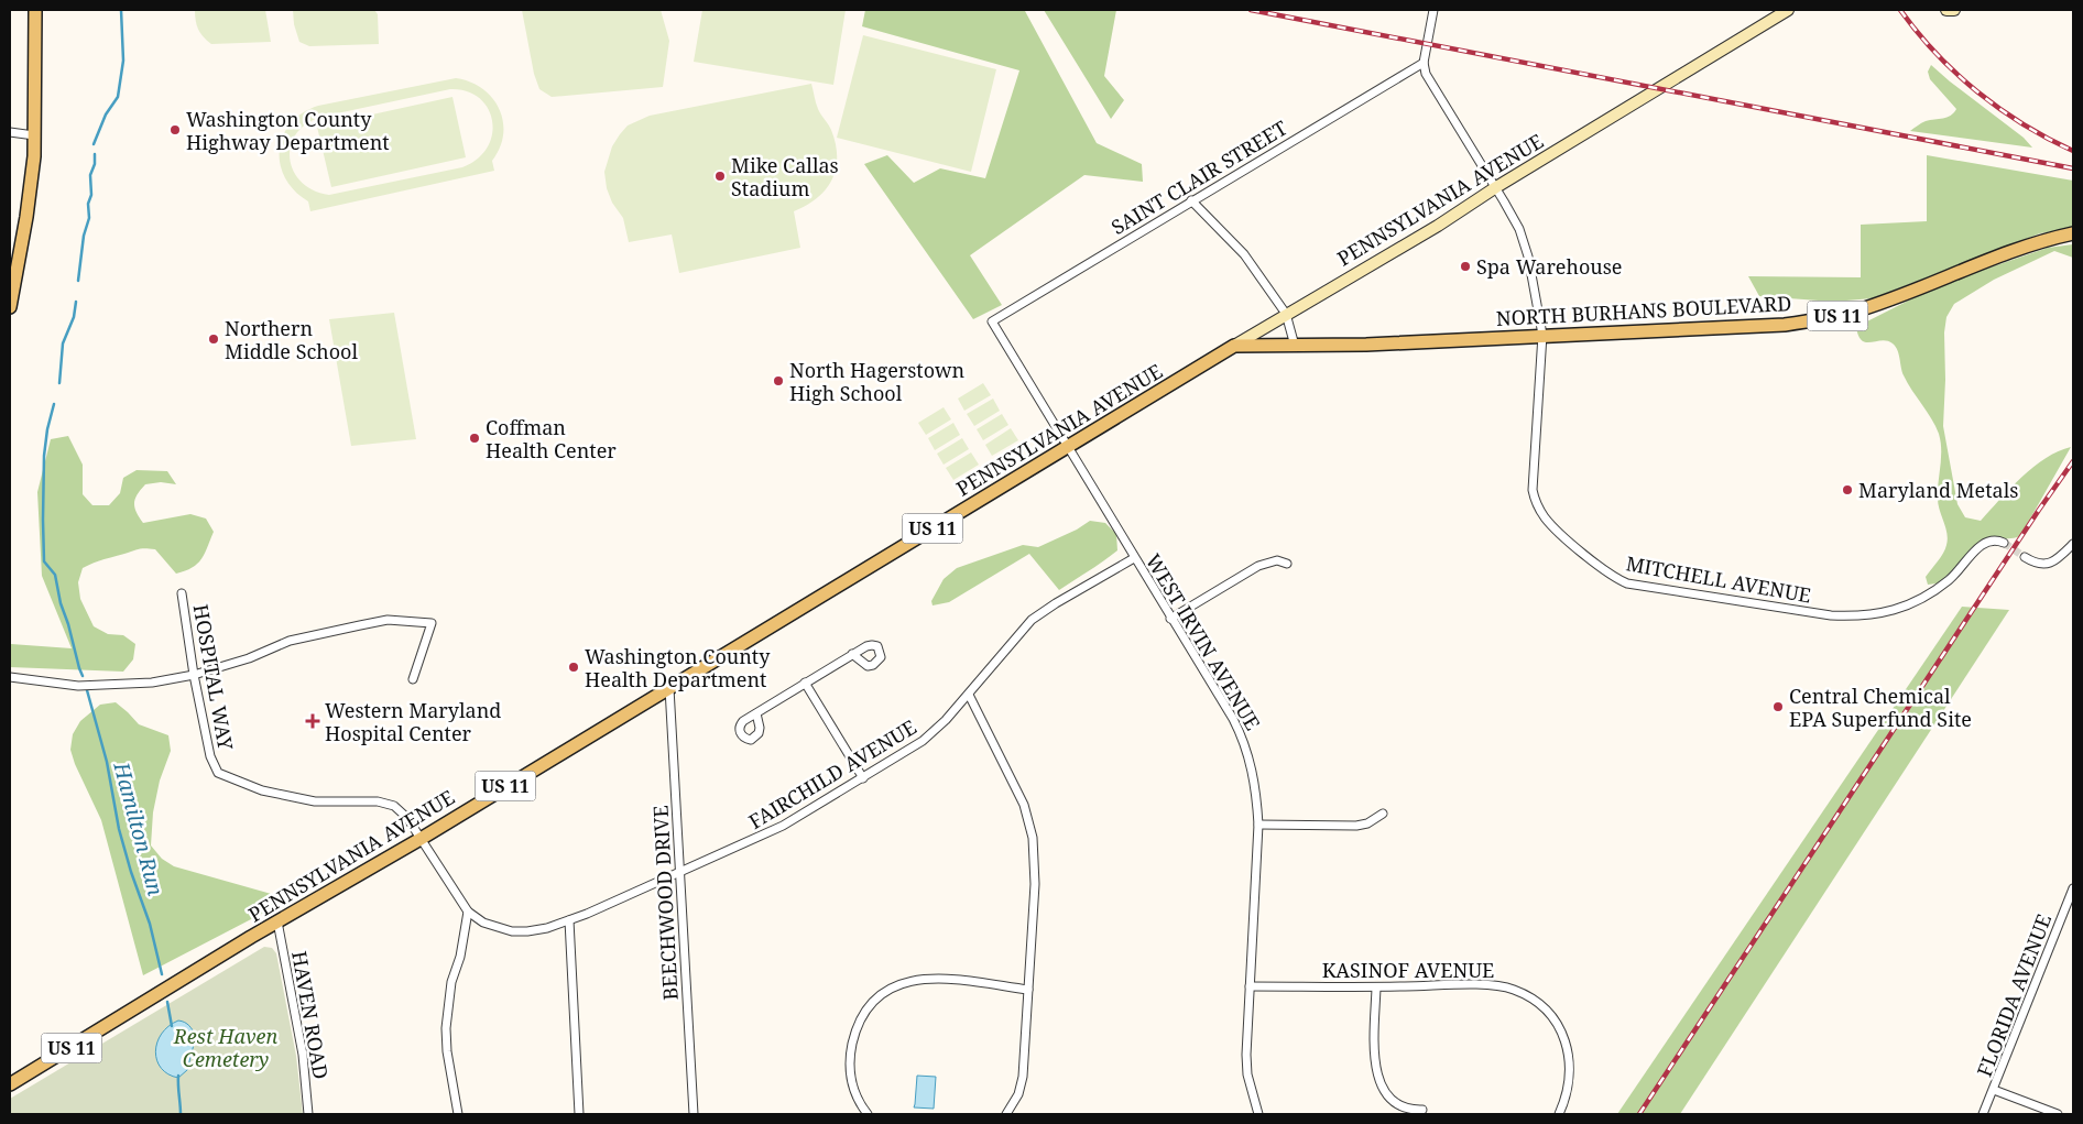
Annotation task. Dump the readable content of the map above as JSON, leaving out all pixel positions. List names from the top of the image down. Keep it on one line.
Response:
{"streets":{"main road":["PENNSYLVANIA AVENUE","NORTH BURHANS BOULEVARD","US 11"],"street":["SAINT CLAIR STREET","MITCHELL AVENUE","WEST IRVIN AVENUE","HOSPITAL WAY","FAIRCHILD AVENUE","BEECHWOOD DRIVE","KASINOF AVENUE","FLORIDA AVENUE","HAVEN ROAD"]},"crossings":[["SAINT CLAIR STREET","MITCHELL AVENUE"],["SAINT CLAIR STREET","WEST IRVIN AVENUE"],["PENNSYLVANIA AVENUE","NORTH BURHANS BOULEVARD"],["PENNSYLVANIA AVENUE","MITCHELL AVENUE"],["PENNSYLVANIA AVENUE","WEST IRVIN AVENUE"],["PENNSYLVANIA AVENUE","HOSPITAL WAY"],["PENNSYLVANIA AVENUE","BEECHWOOD DRIVE"],["PENNSYLVANIA AVENUE","HAVEN ROAD"],["NORTH BURHANS BOULEVARD","MITCHELL AVENUE"],["WEST IRVIN AVENUE","FAIRCHILD AVENUE"],["WEST IRVIN AVENUE","KASINOF AVENUE"],["HOSPITAL WAY","FAIRCHILD AVENUE"],["FAIRCHILD AVENUE","BEECHWOOD DRIVE"]],"water":["Hamilton Run"],"parks":["Rest Haven Cemetery"],"places":{"other":["Washington County Highway Department","Mike Callas Stadium","Spa Warehouse","Northern Middle School","North Hagerstown High School","Coffman Health Center","Maryland Metals","Washington County Health Department","Central Chemical EPA Superfund Site"],"health":["Western Maryland Hospital Center"]}}
